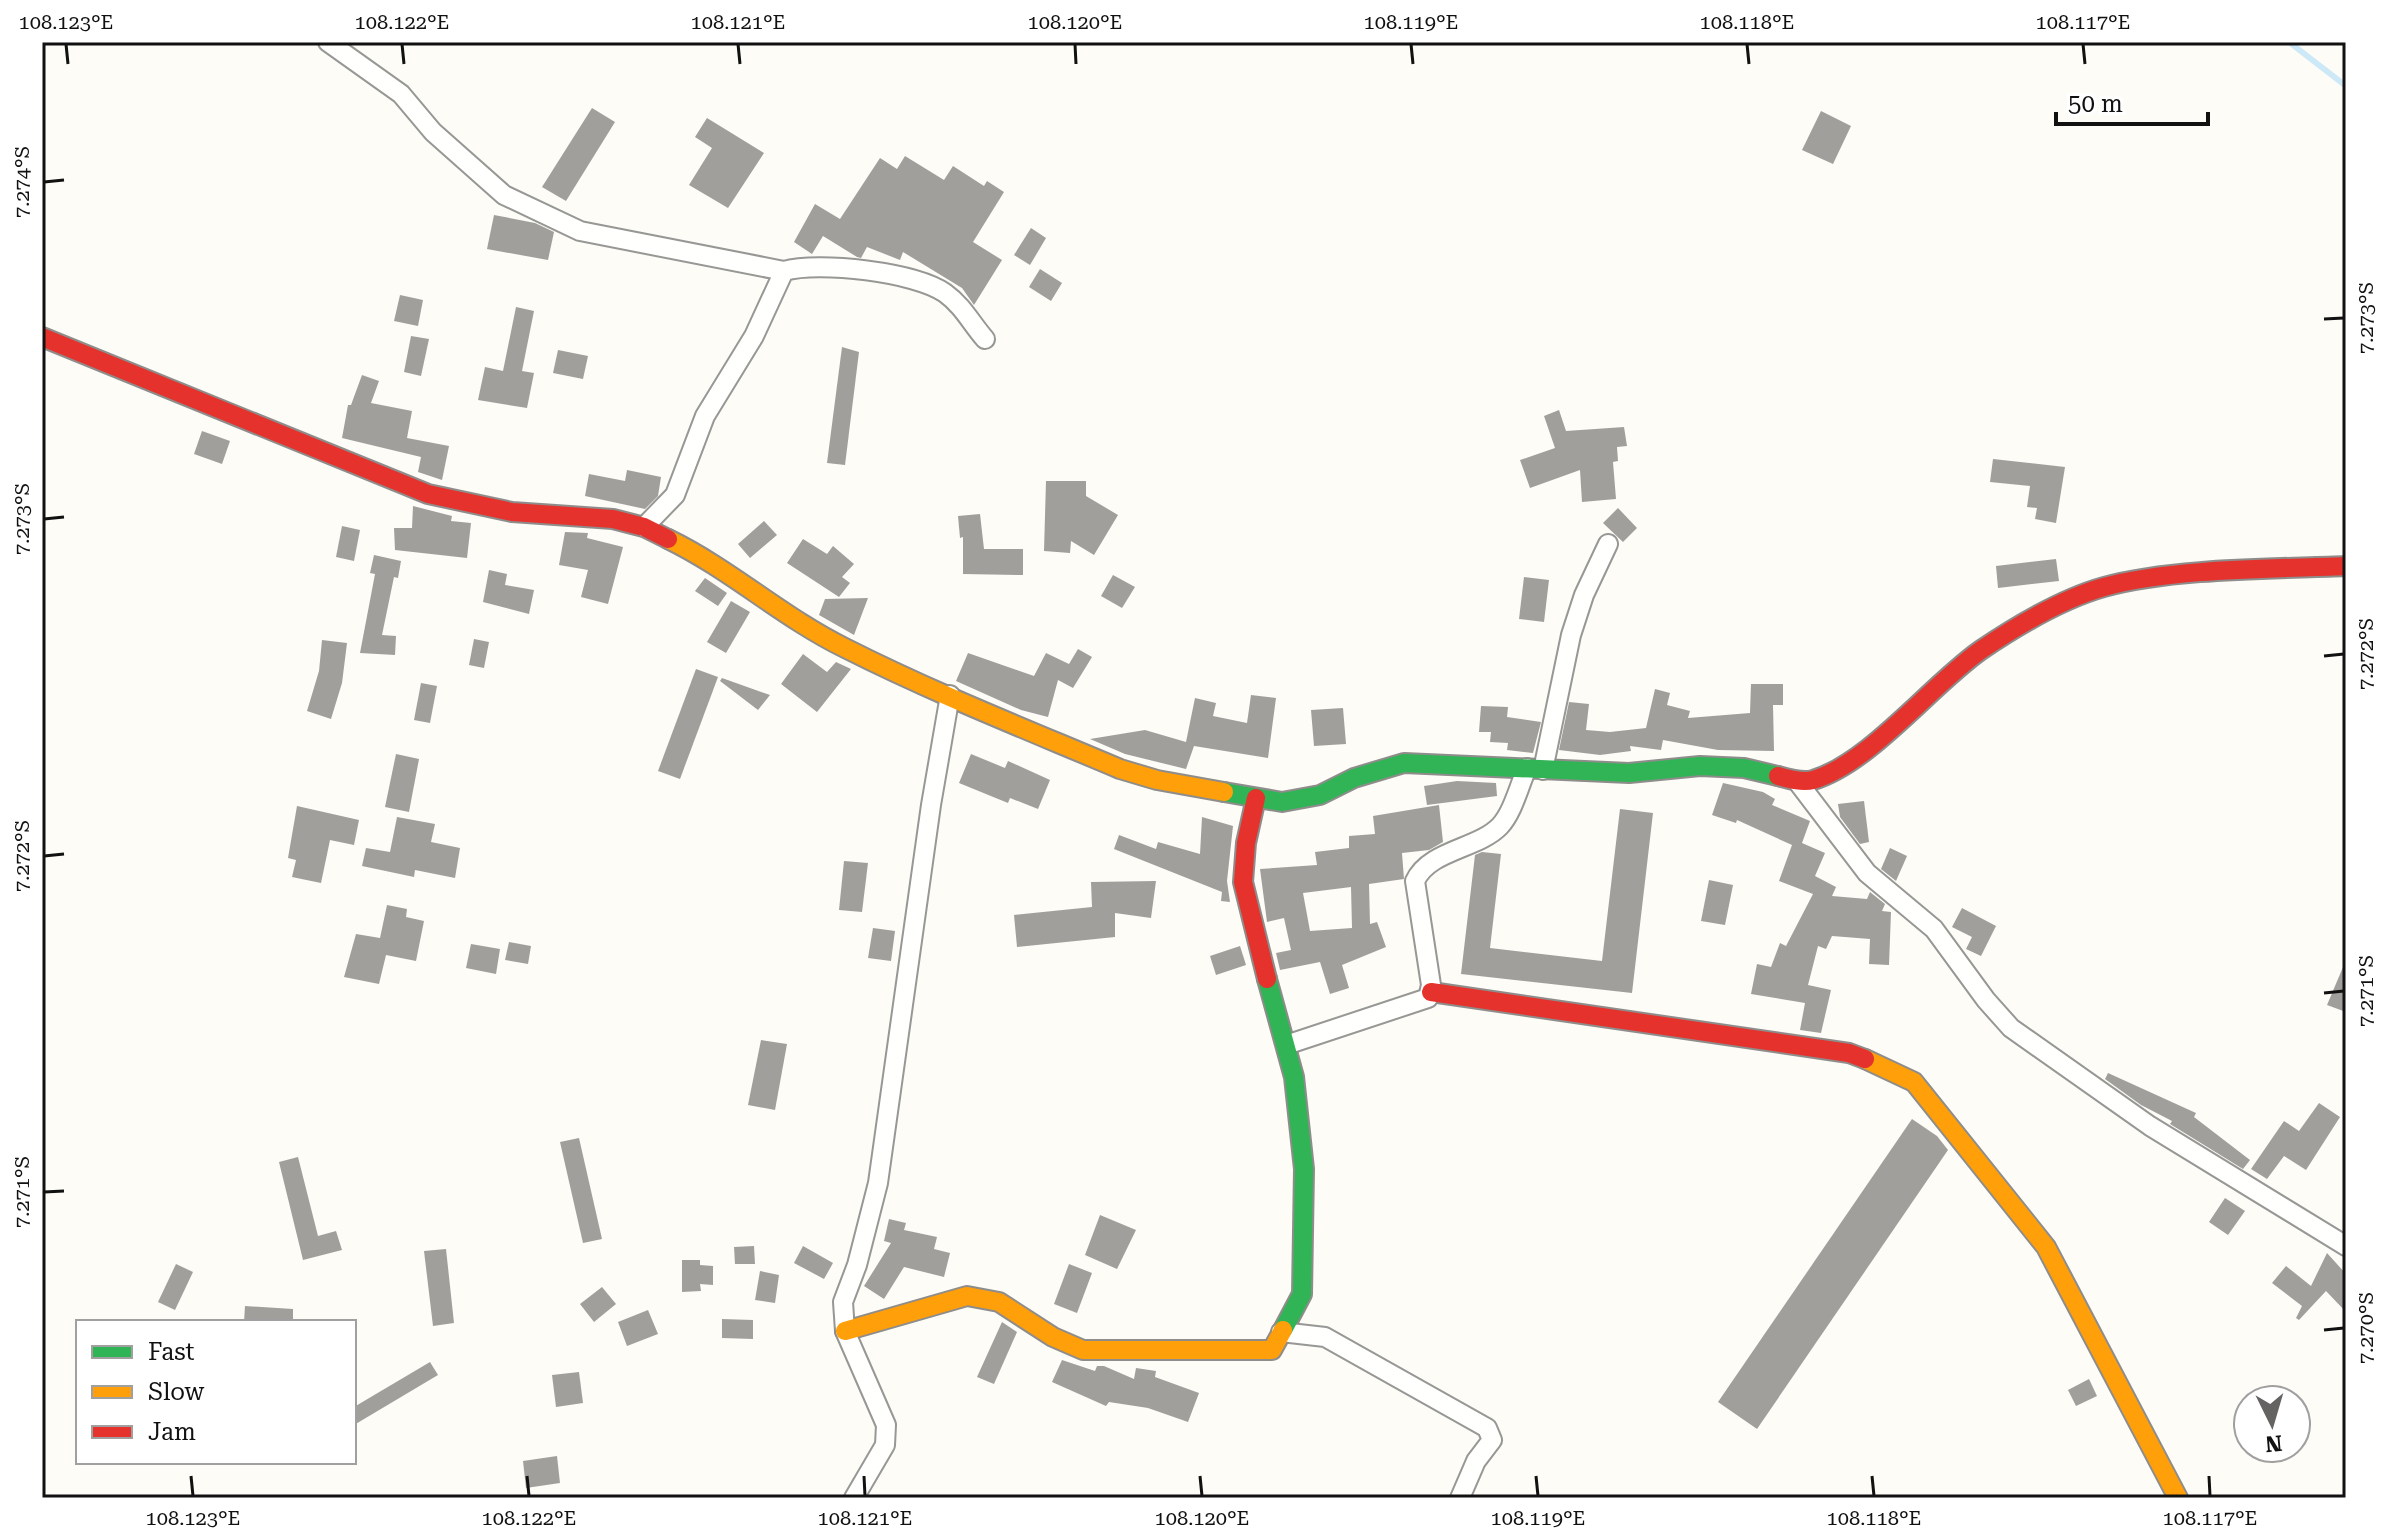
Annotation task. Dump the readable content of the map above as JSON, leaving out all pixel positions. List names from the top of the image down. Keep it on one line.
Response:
{"legend":["Fast","Slow","Jam"],"scale_bar":"50 m","north":"bottom","coordinates":["108.123°E","108.122°E","108.121°E","108.120°E","108.119°E","108.118°E","108.117°E","7.274°S","7.273°S","7.272°S","7.271°S","7.270°S"]}
